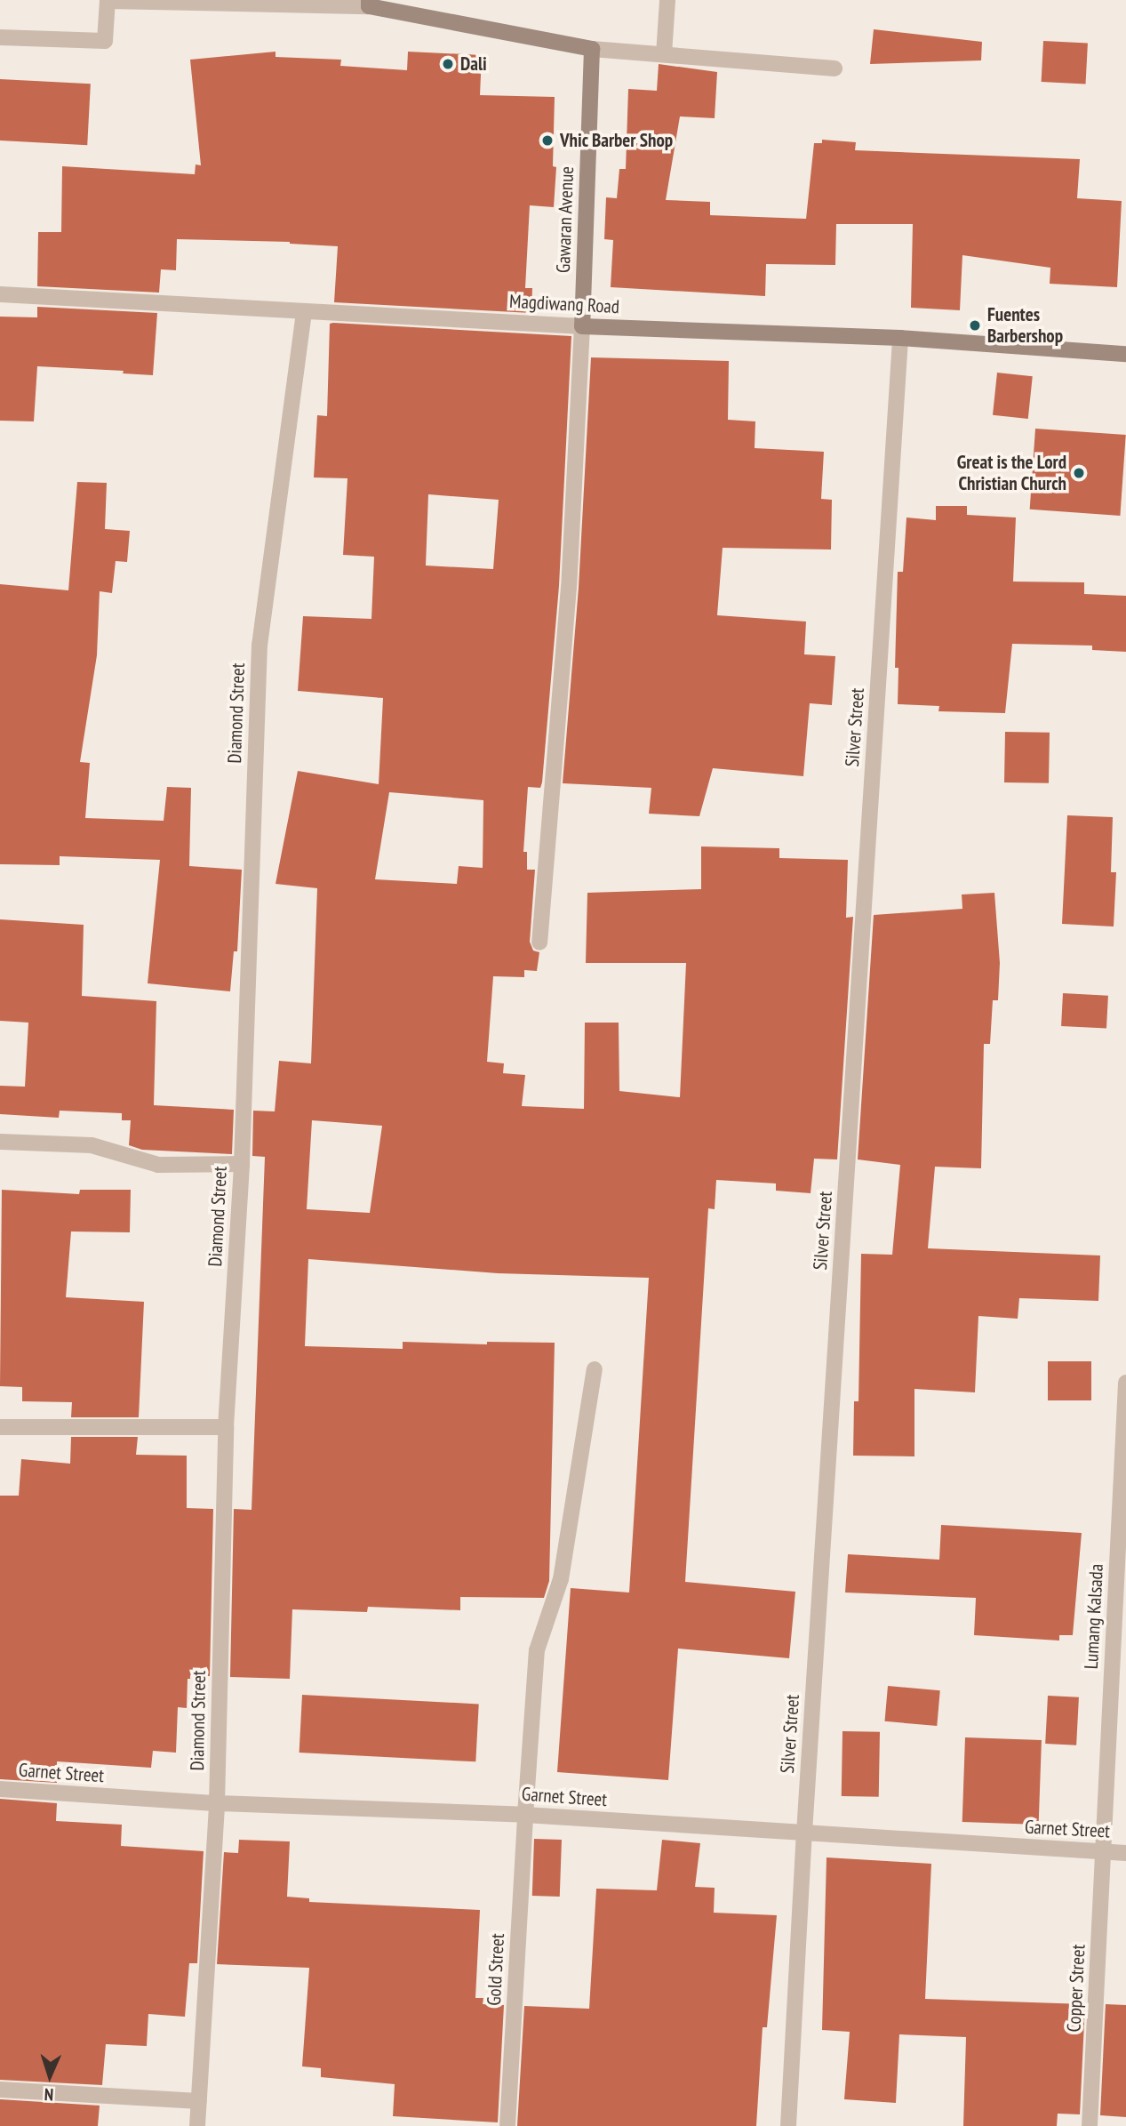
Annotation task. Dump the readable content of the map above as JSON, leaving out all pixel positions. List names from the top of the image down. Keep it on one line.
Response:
{"streets":{"street":["Gawaran Avenue","Magdiwang Road","Diamond Street","Silver Street","Lumang Kalsada","Garnet Street","Gold Street","Copper Street"]},"crossings":[["Gawaran Avenue","Magdiwang Road"],["Magdiwang Road","Diamond Street"],["Magdiwang Road","Silver Street"],["Diamond Street","Garnet Street"],["Silver Street","Garnet Street"],["Lumang Kalsada","Garnet Street"],["Lumang Kalsada","Copper Street"],["Garnet Street","Gold Street"],["Garnet Street","Copper Street"]],"places":["Dali","Vhic Barber Shop","Fuentes Barbershop","Great is the Lord Christian Church"],"north":"bottom"}
